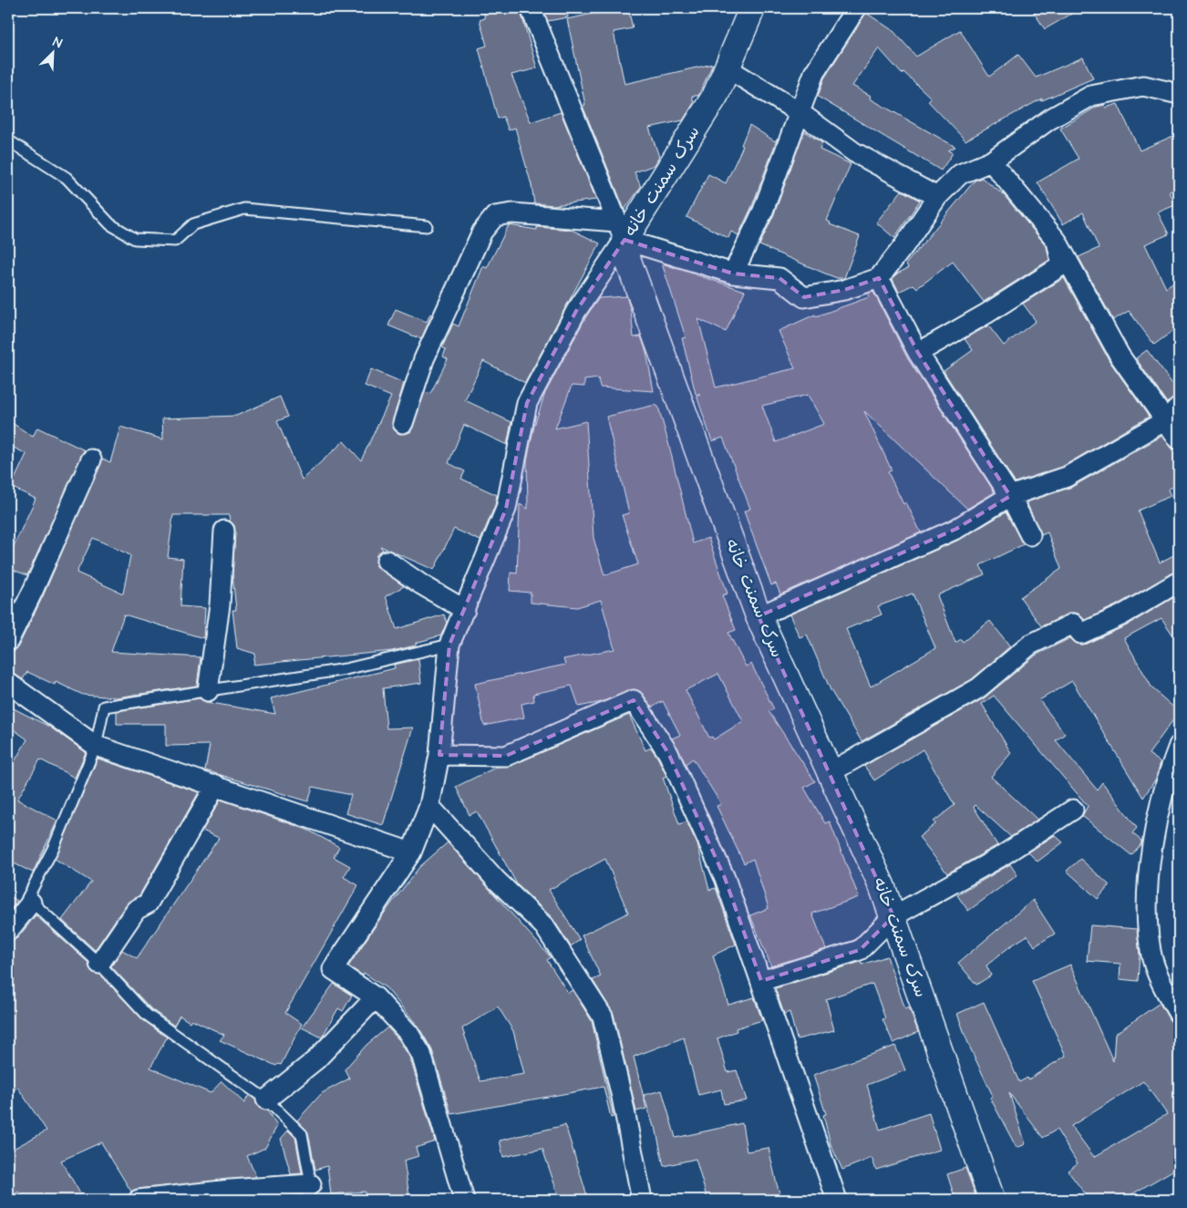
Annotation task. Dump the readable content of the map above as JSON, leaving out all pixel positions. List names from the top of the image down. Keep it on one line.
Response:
{"streets":{"street":["سرک سمنت خانه"]},"north":"top right"}
